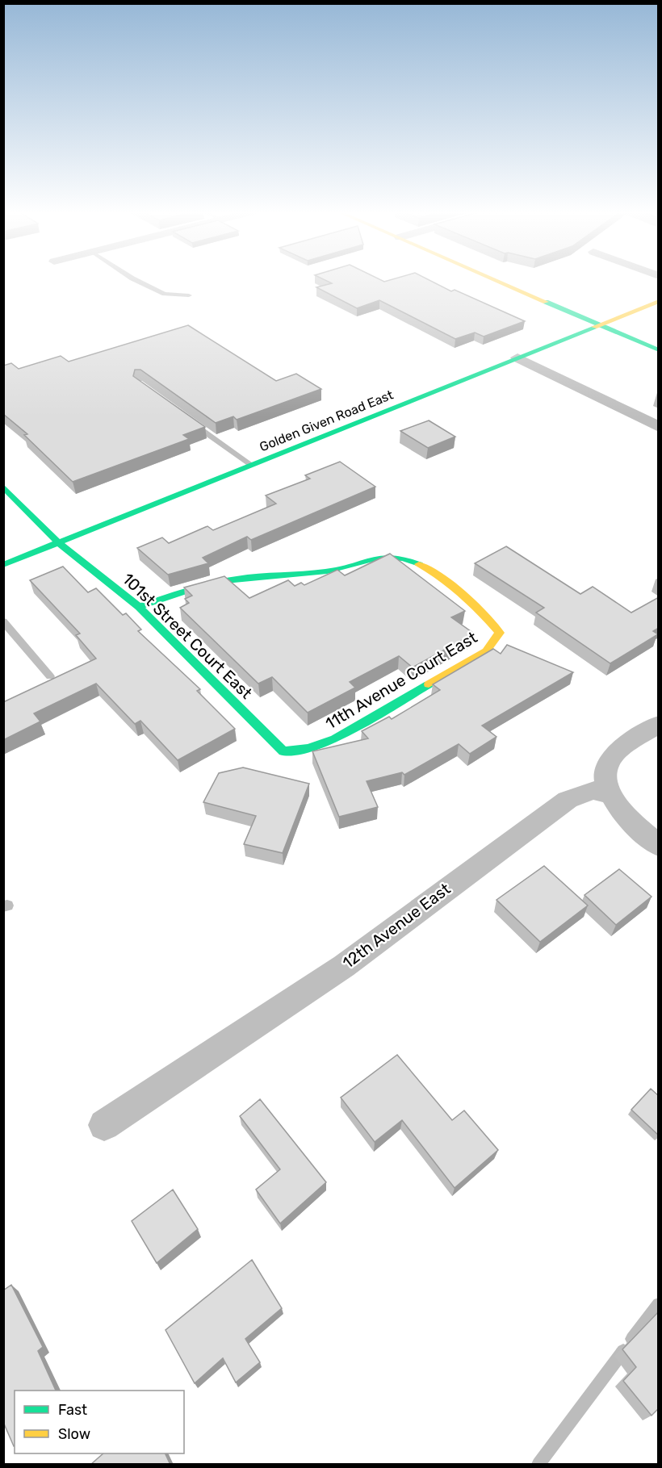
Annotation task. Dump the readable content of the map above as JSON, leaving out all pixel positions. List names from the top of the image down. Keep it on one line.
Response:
{"streets":{"street":["Golden Given Road East","101st Street Court East","11th Avenue Court East","12th Avenue East"]},"crossings":[["Golden Given Road East","101st Street Court East"],["101st Street Court East","11th Avenue Court East"]],"legend":["Fast","Slow"]}
